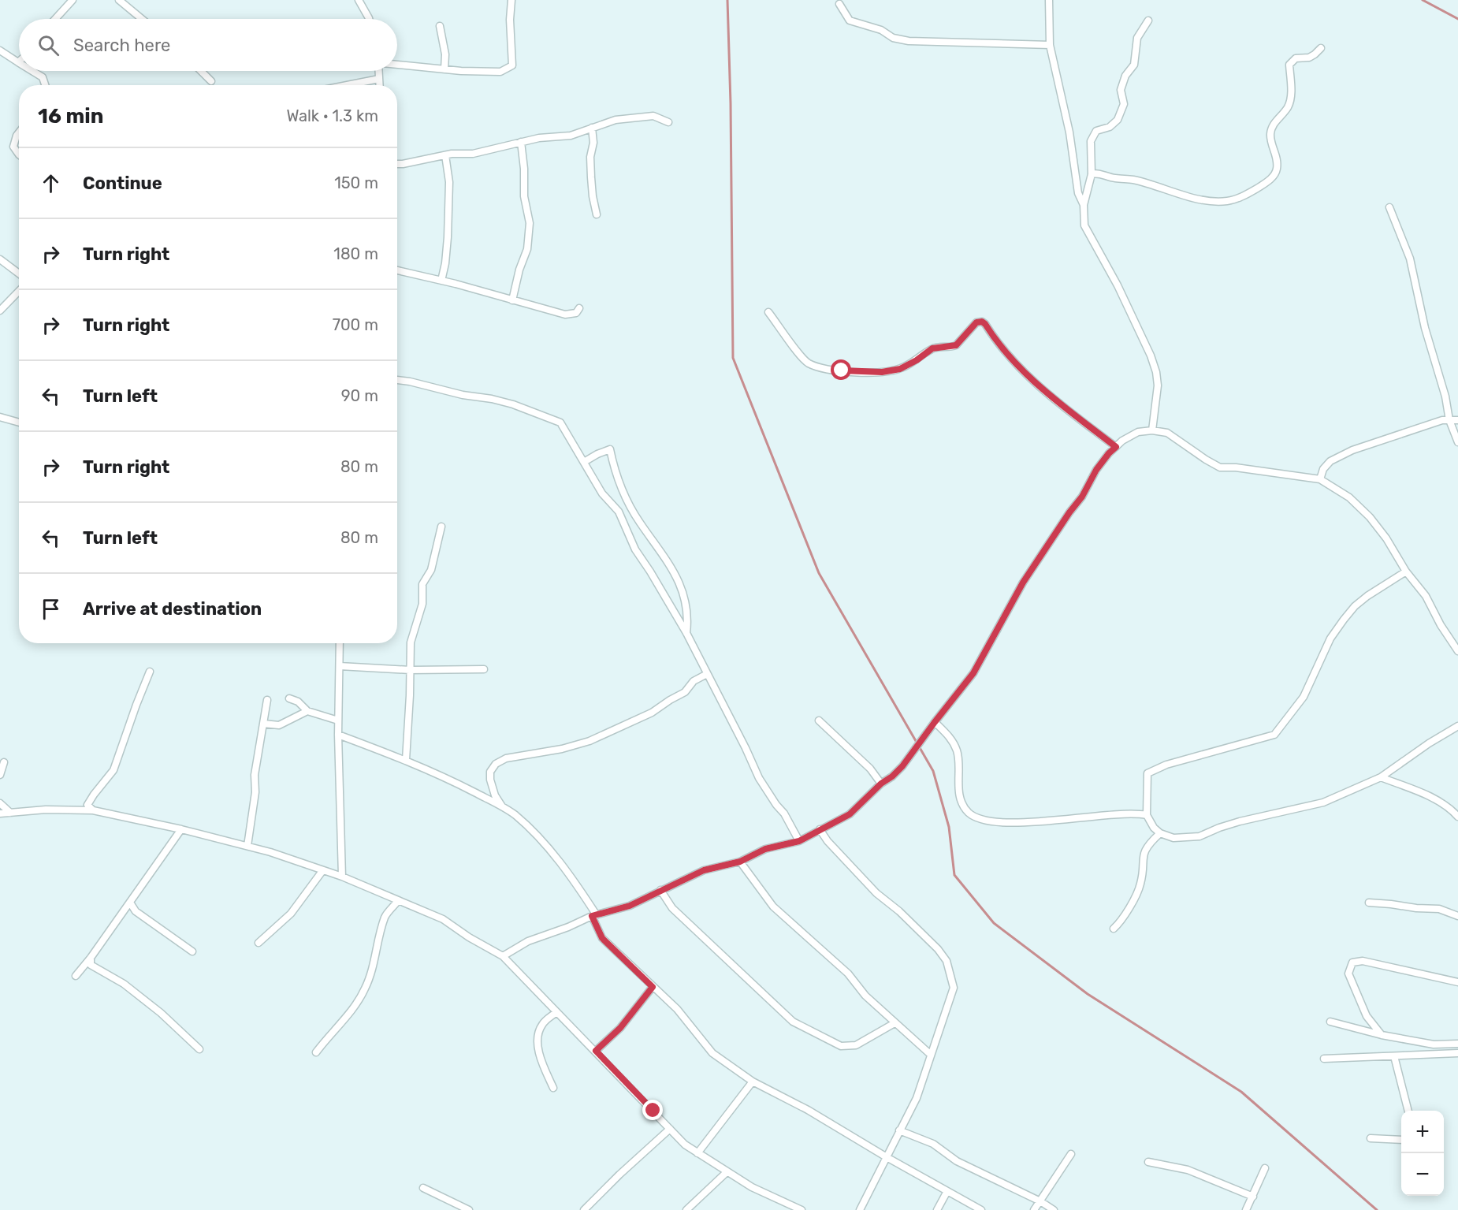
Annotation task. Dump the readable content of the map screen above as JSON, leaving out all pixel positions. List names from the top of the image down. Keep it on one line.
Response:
{"page":{"search":"Search here","heading":["16 min","Walk · 1.3 km"],"list":[["Continue","150 m"],["Turn right","180 m"],["Turn right","700 m"],["Turn left","90 m"],["Turn right","80 m"],["Turn left","80 m"],"Arrive at destination"],"map_buttons":["+","−"]}}
